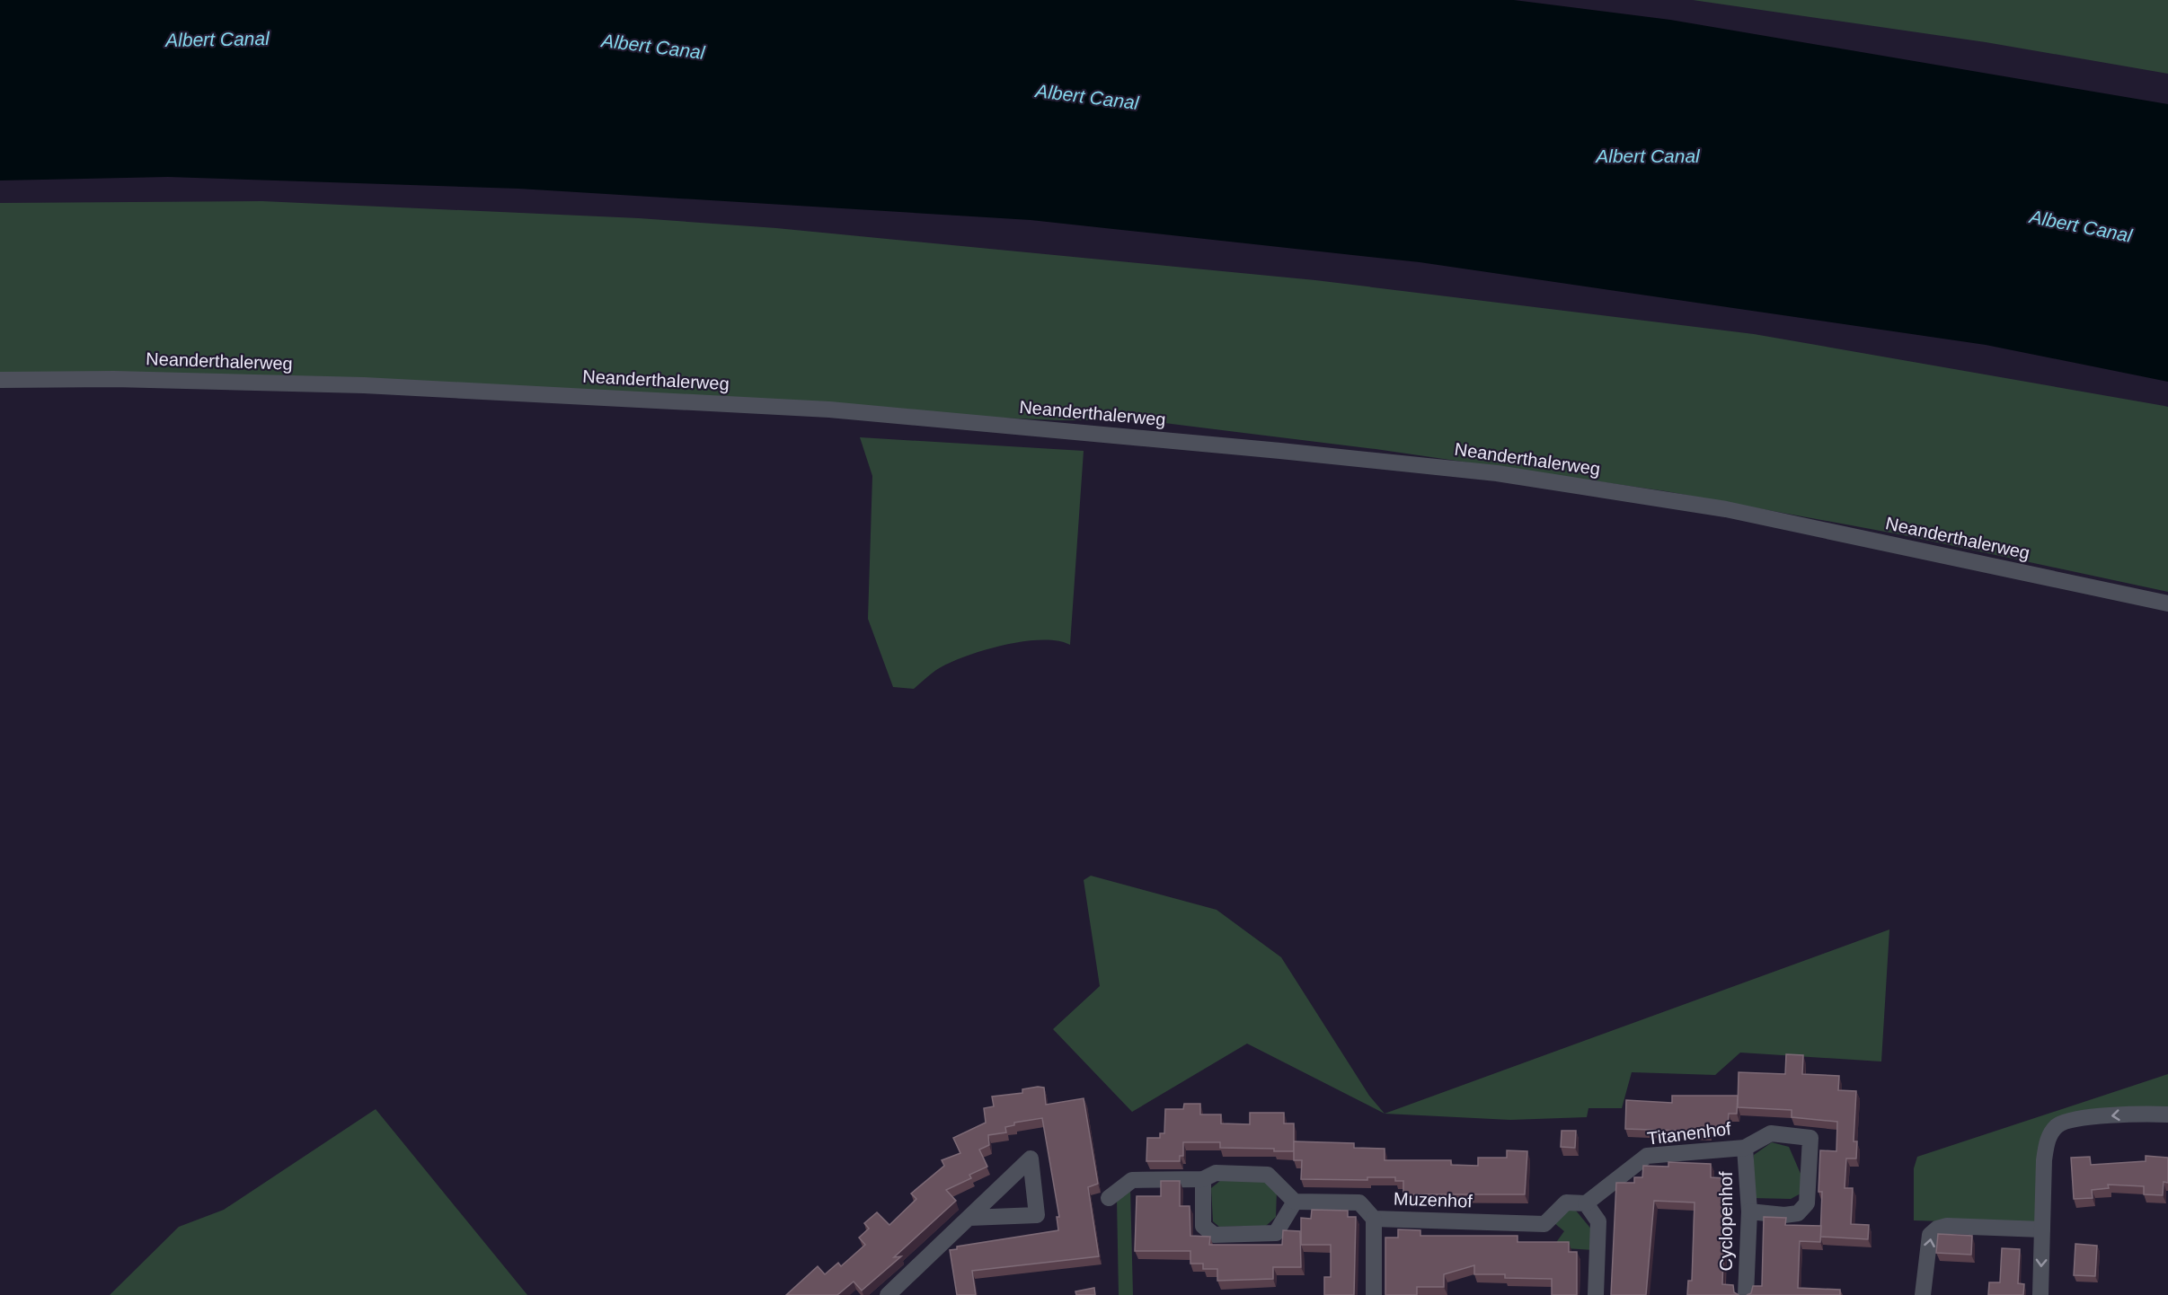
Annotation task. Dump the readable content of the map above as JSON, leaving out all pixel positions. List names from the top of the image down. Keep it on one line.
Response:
{"streets":{"street":["Neanderthalerweg","Titanenhof","Muzenhof","Cyclopenhof"]},"crossings":[["Titanenhof","Muzenhof"],["Titanenhof","Cyclopenhof"]],"water":["Albert Canal"]}
